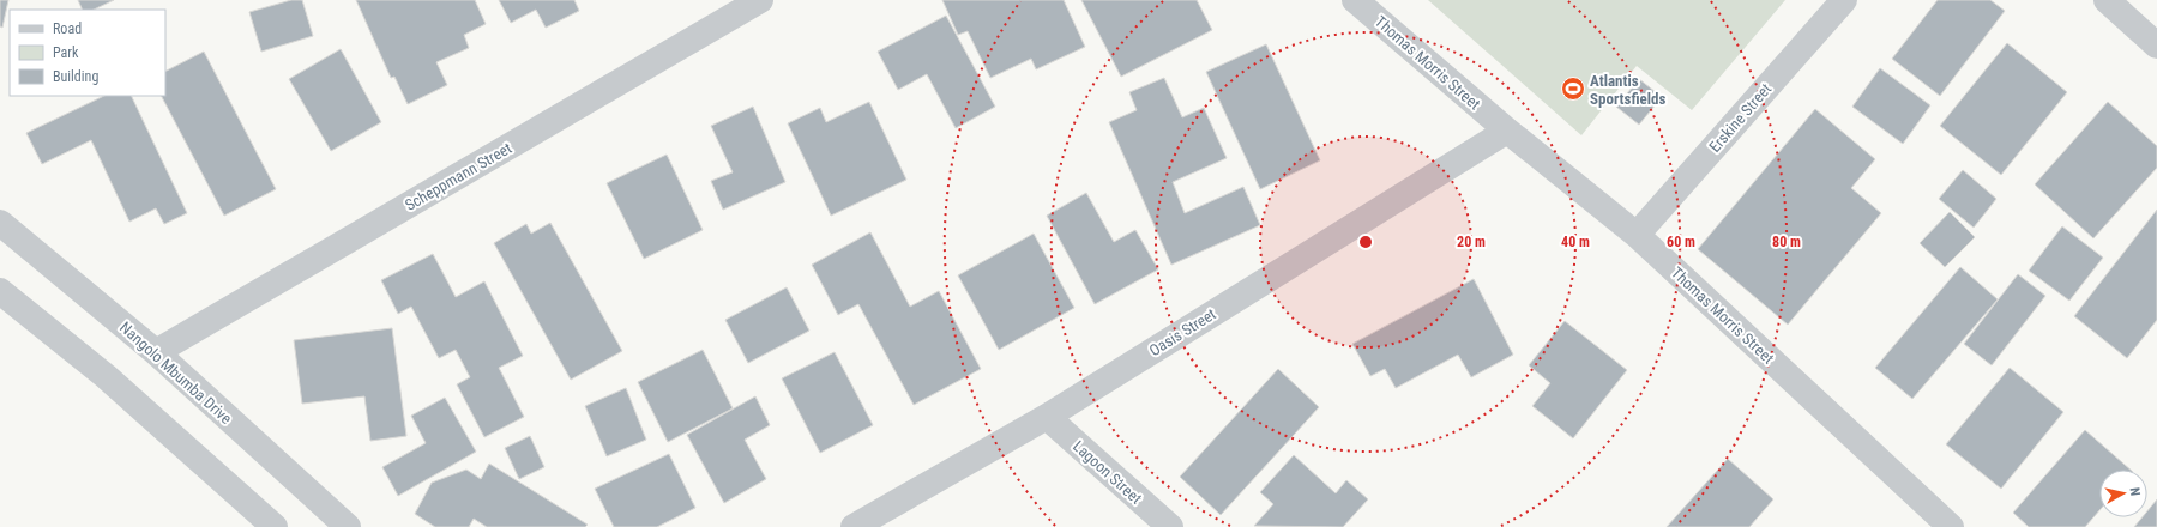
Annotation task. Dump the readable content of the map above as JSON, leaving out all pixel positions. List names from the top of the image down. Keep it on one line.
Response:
{"streets":{"street":["Thomas Morris Street","Erskine Street","Scheppmann Street","Oasis Street","Nangolo Mbumba Drive","Lagoon Street"]},"crossings":[["Thomas Morris Street","Erskine Street"],["Thomas Morris Street","Oasis Street"],["Scheppmann Street","Nangolo Mbumba Drive"],["Oasis Street","Lagoon Street"]],"places":{"sports":["Atlantis Sportsfields"]},"legend":["Road","Park","Building"],"north":"right","rings":["20 m","40 m","60 m","80 m"]}
